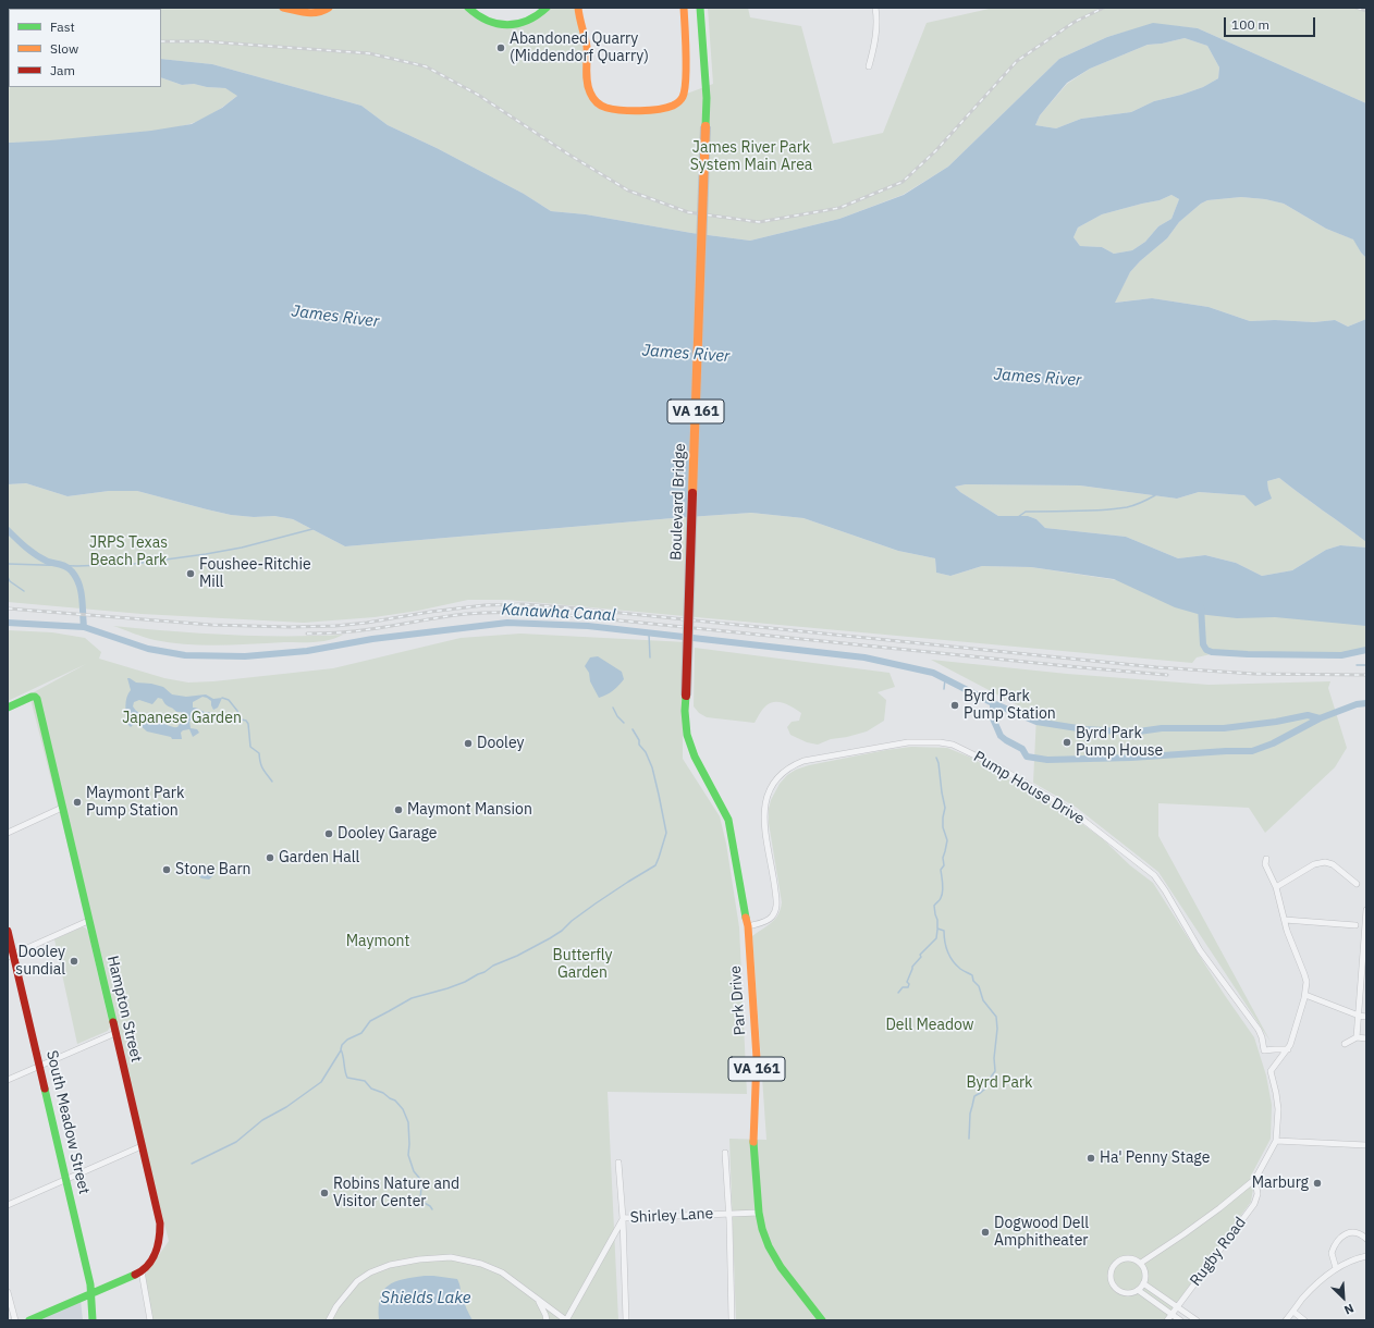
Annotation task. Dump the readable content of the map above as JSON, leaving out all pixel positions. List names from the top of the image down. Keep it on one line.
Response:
{"streets":{"street":["VA 161","Boulevard Bridge","Pump House Drive","Park Drive","Hampton Street","South Meadow Street","Shirley Lane","Rugby Road"]},"crossings":[["Boulevard Bridge","Park Drive"],["Pump House Drive","Park Drive"],["Park Drive","Shirley Lane"]],"water":["James River","Kanawha Canal","Shields Lake"],"parks":["James River Park System Main Area","JRPS Texas Beach Park","Japanese Garden","Maymont","Butterfly Garden","Dell Meadow","Byrd Park"],"places":["Abandoned Quarry (Middendorf Quarry)","Foushee-Ritchie Mill","Byrd Park Pump Station","Byrd Park Pump House","Dooley","Maymont Park Pump Station","Maymont Mansion","Dooley Garage","Garden Hall","Stone Barn","Dooley sundial","Ha' Penny Stage","Marburg","Robins Nature and Visitor Center","Dogwood Dell Amphitheater"],"legend":["Fast","Slow","Jam"],"scale_bar":"100 m","north":"bottom right"}
